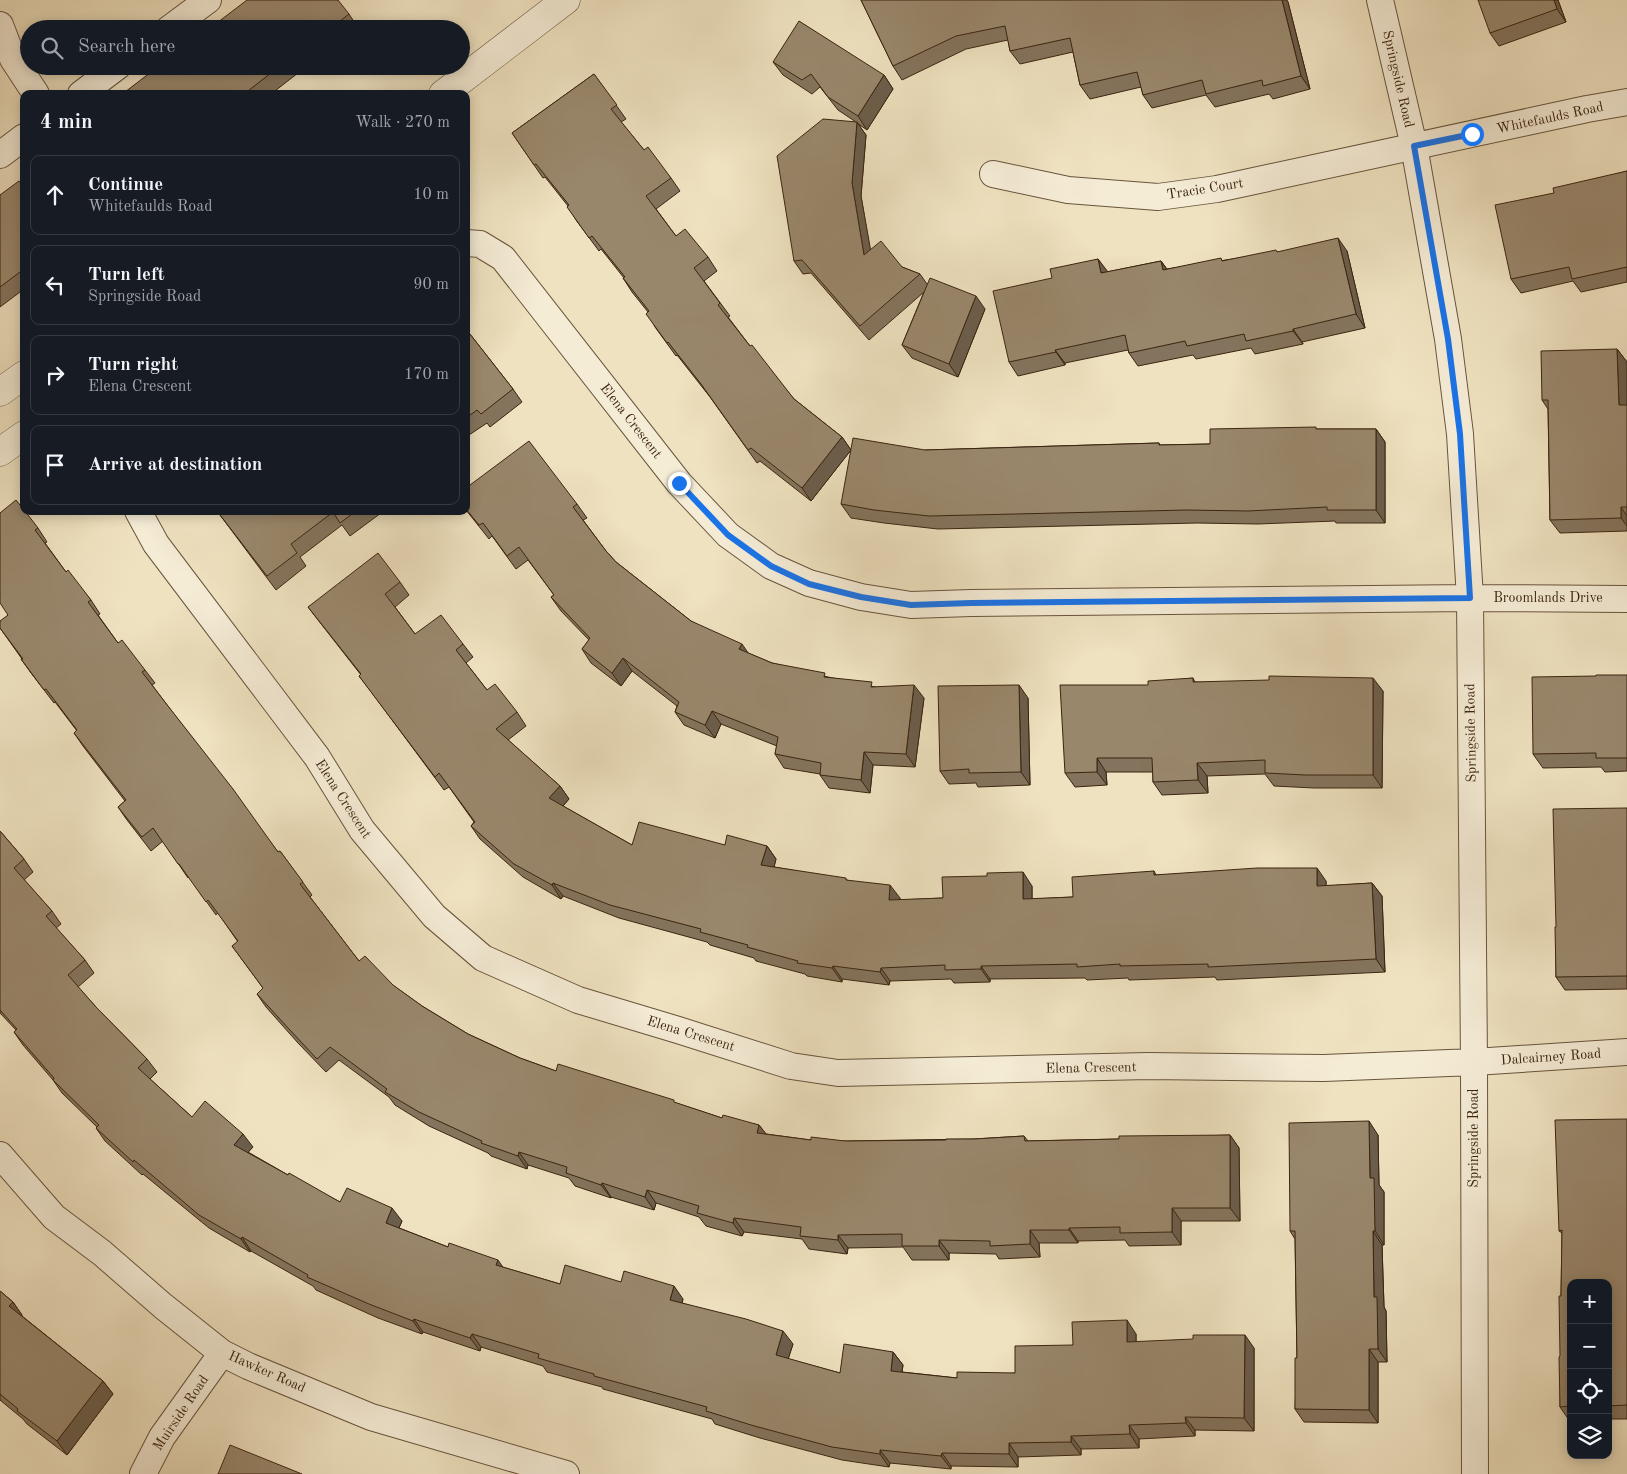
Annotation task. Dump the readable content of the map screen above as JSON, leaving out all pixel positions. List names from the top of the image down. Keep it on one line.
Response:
{"streets":{"street":["Springside Road","Whitefaulds Road","Tracie Court","Elena Crescent","Broomlands Drive","Dalcairney Road","Hawker Road","Muirside Road"]},"crossings":[["Springside Road","Whitefaulds Road"],["Springside Road","Tracie Court"],["Springside Road","Elena Crescent"],["Springside Road","Broomlands Drive"],["Springside Road","Dalcairney Road"],["Whitefaulds Road","Tracie Court"],["Elena Crescent","Broomlands Drive"],["Elena Crescent","Dalcairney Road"],["Hawker Road","Muirside Road"]],"page":{"search":"Search here","heading":["4 min","Walk · 270 m"],"list":[["Continue","Whitefaulds Road","10 m"],["Turn left","Springside Road","90 m"],["Turn right","Elena Crescent","170 m"],"Arrive at destination"],"map_buttons":["+","−"]}}
